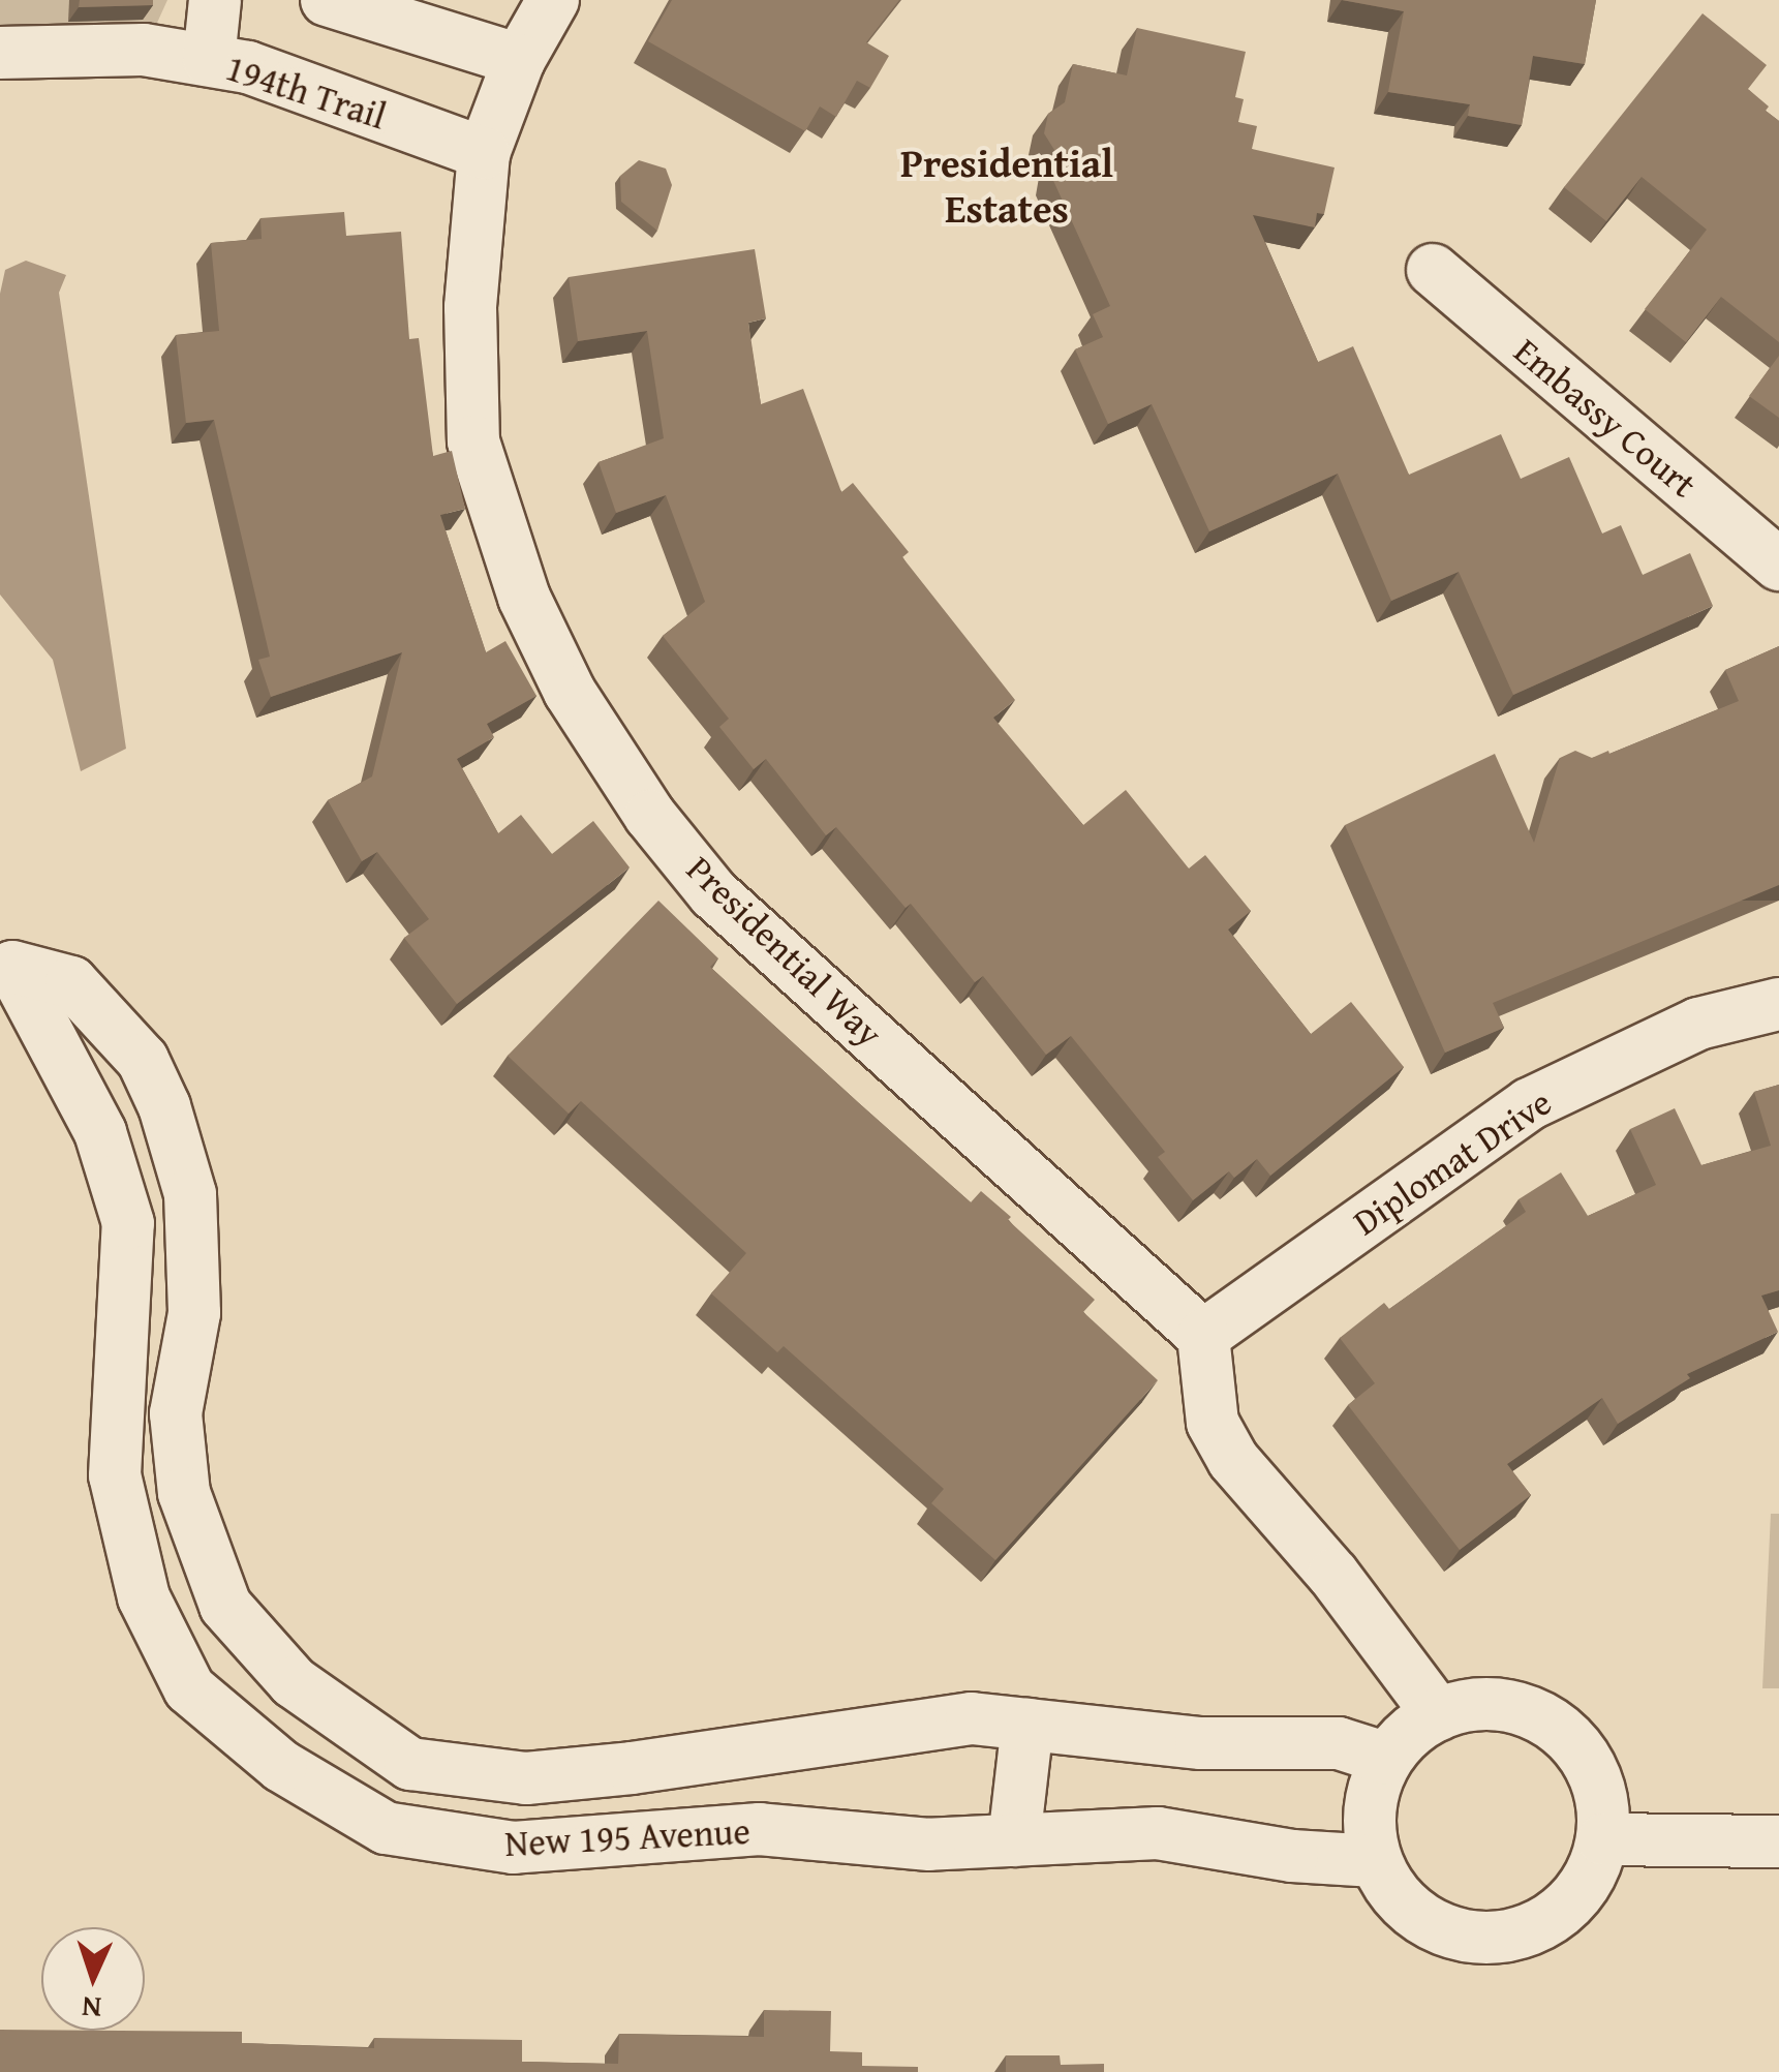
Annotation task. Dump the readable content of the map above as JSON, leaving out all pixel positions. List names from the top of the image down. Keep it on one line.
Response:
{"streets":{"street":["194th Trail","Embassy Court","Presidential Way","Diplomat Drive","New 195 Avenue"]},"crossings":[["194th Trail","Presidential Way"],["Presidential Way","Diplomat Drive"]],"districts":["Presidential Estates"],"north":"bottom"}
